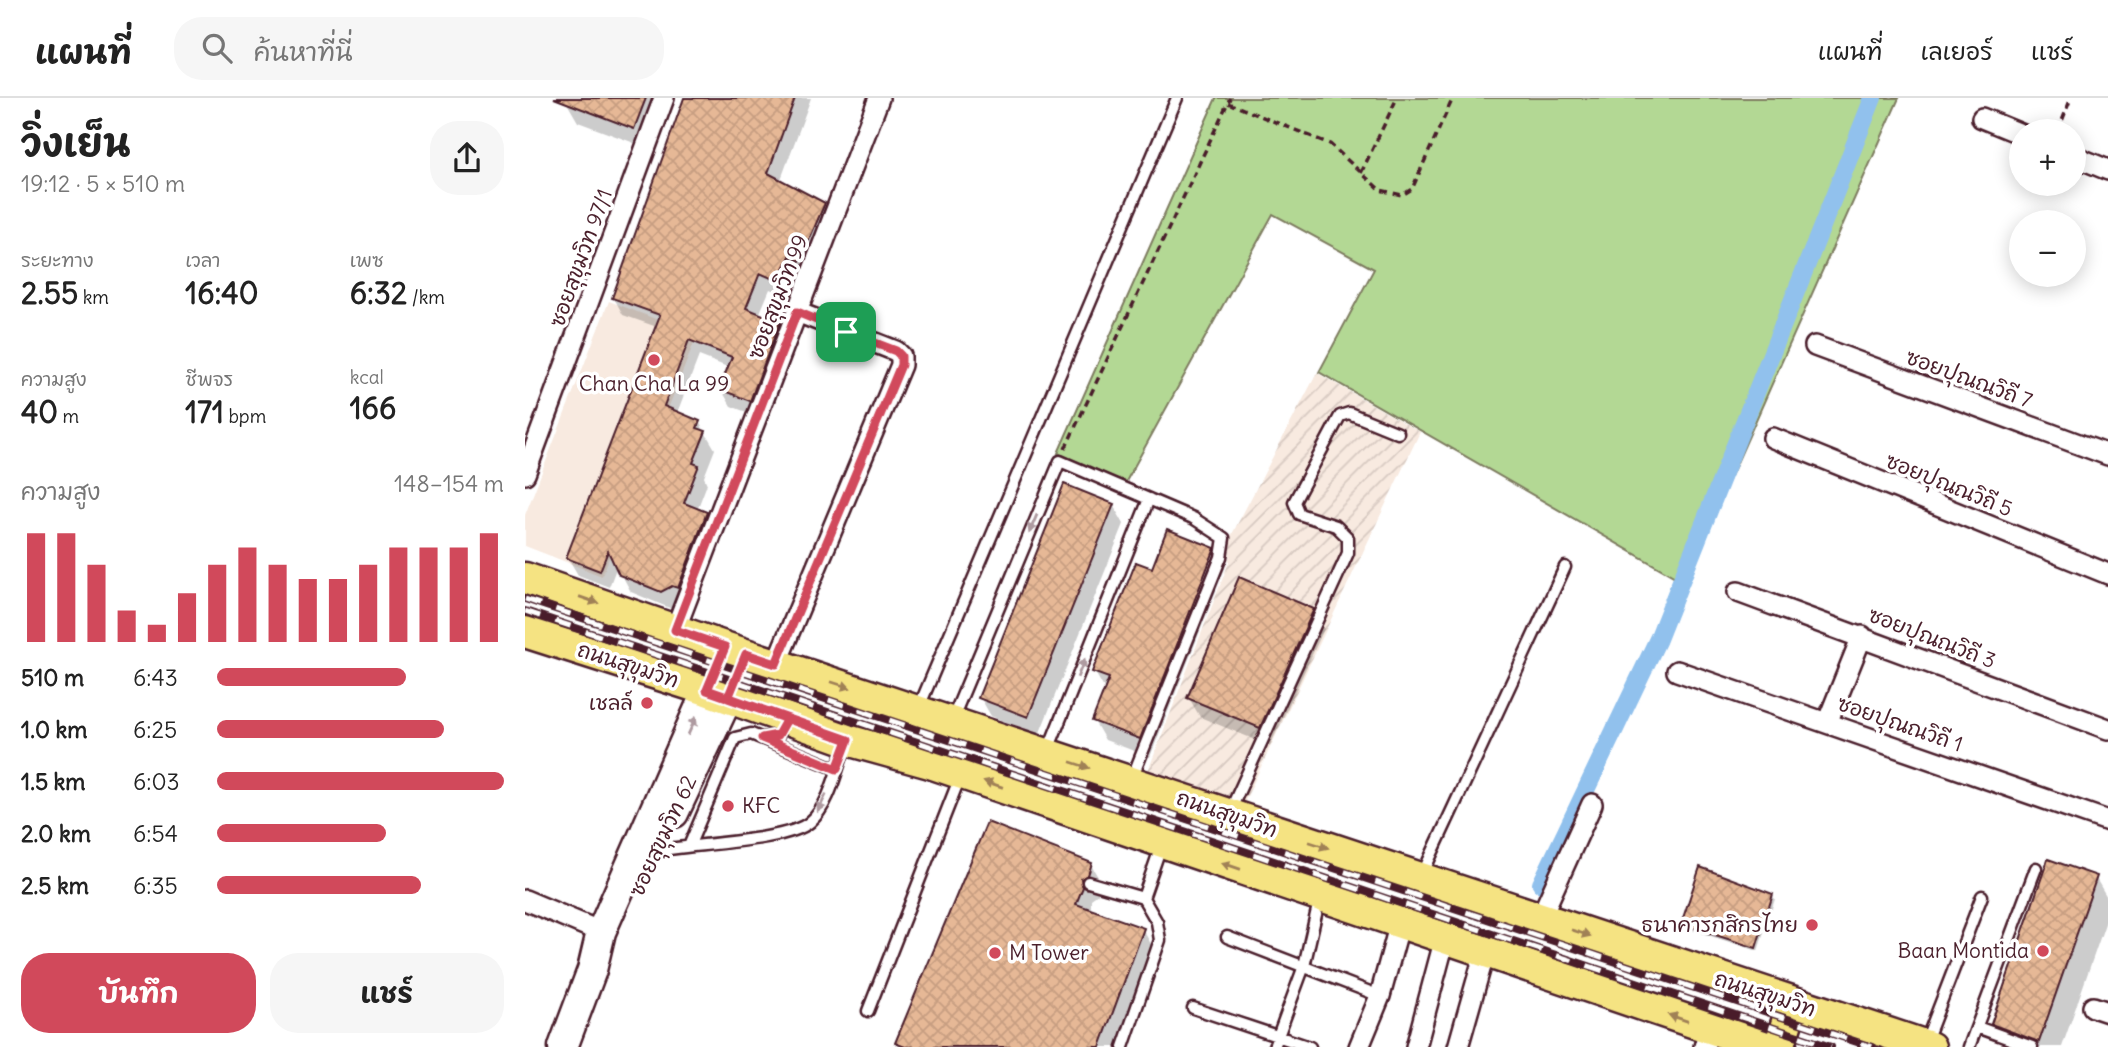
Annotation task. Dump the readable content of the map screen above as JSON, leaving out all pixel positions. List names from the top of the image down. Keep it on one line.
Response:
{"streets":{"main road":["ถนนสุขุมวิท"],"street":["ซอยสุขุมวิท 97/1","ซอยสุขุมวิท 99","ซอยปุณณวิถี 7","ซอยปุณณวิถี 5","ซอยปุณณวิถี 3","ซอยปุณณวิถี 1","ซอยสุขุมวิท 62"]},"crossings":[["ซอยสุขุมวิท 99","ถนนสุขุมวิท"],["ถนนสุขุมวิท","ซอยสุขุมวิท 62"]],"places":["Chan Cha La 99","เชลล์","KFC","ธนาคารกสิกรไทย","Baan Montida","M Tower"],"page":{"header":"แผนที่","search":"ค้นหาที่นี่","nav":["แผนที่","เลเยอร์","แชร์"],"heading":["วิ่งเย็น","19:12 · 5 × 510 m"],"map_buttons":["+","−"],"stats":[["ระยะทาง","2.55 km"],["เวลา","16:40"],["เพซ","6:32 /km"],["ความสูง","40 m"],["ชีพจร","171 bpm"],["kcal","166"]],"chart":["ความสูง","148–154 m"],"list":[{"name":"510 m","note":"6:43"},{"name":"1.0 km","note":"6:25"},{"name":"1.5 km","note":"6:03"},{"name":"2.0 km","note":"6:54"},{"name":"2.5 km","note":"6:35"}],"buttons":["บันทึก","แชร์"]}}
